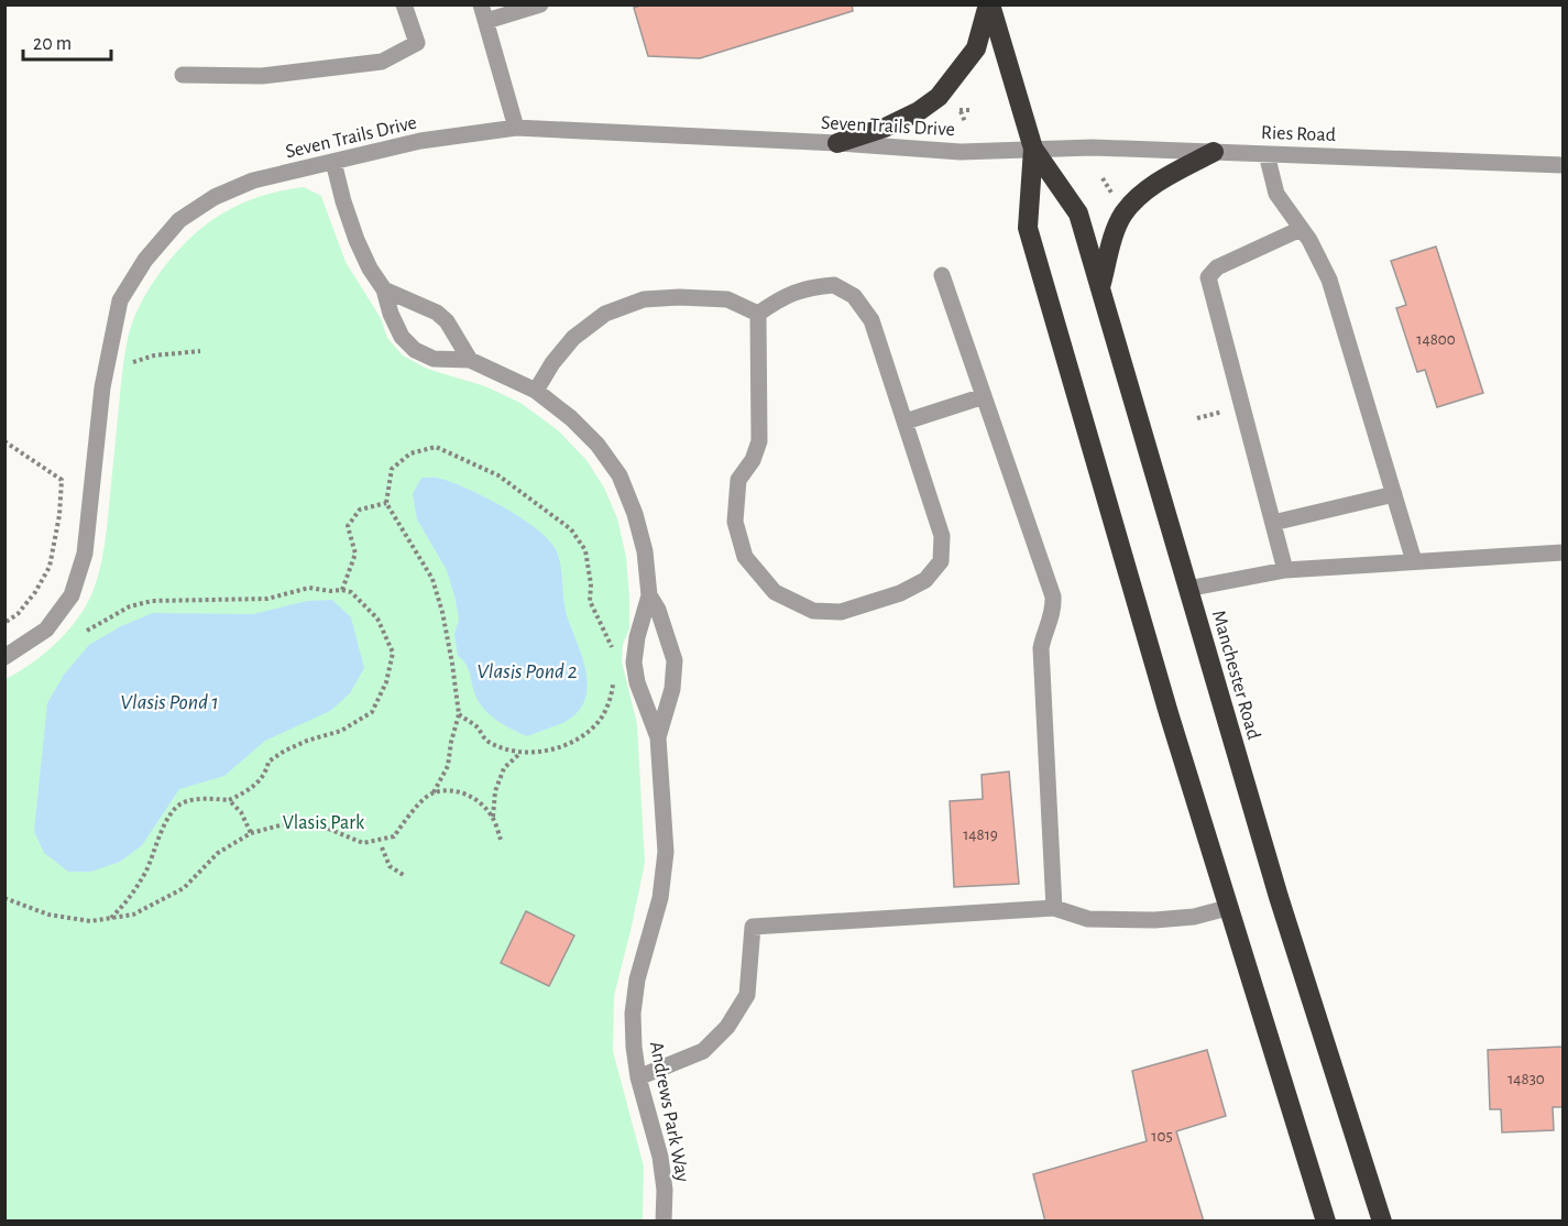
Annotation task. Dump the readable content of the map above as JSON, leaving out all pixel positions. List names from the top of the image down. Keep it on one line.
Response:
{"streets":{"highway":["Manchester Road"],"street":["Seven Trails Drive","Ries Road","Andrews Park Way"]},"crossings":[["Seven Trails Drive","Ries Road"],["Seven Trails Drive","Manchester Road"],["Seven Trails Drive","Andrews Park Way"],["Ries Road","Manchester Road"]],"water":["Vlasis Pond 2","Vlasis Pond 1"],"parks":["Vlasis Park"],"house_numbers":["14800","14819","14830","105"],"scale_bar":"20 m"}
